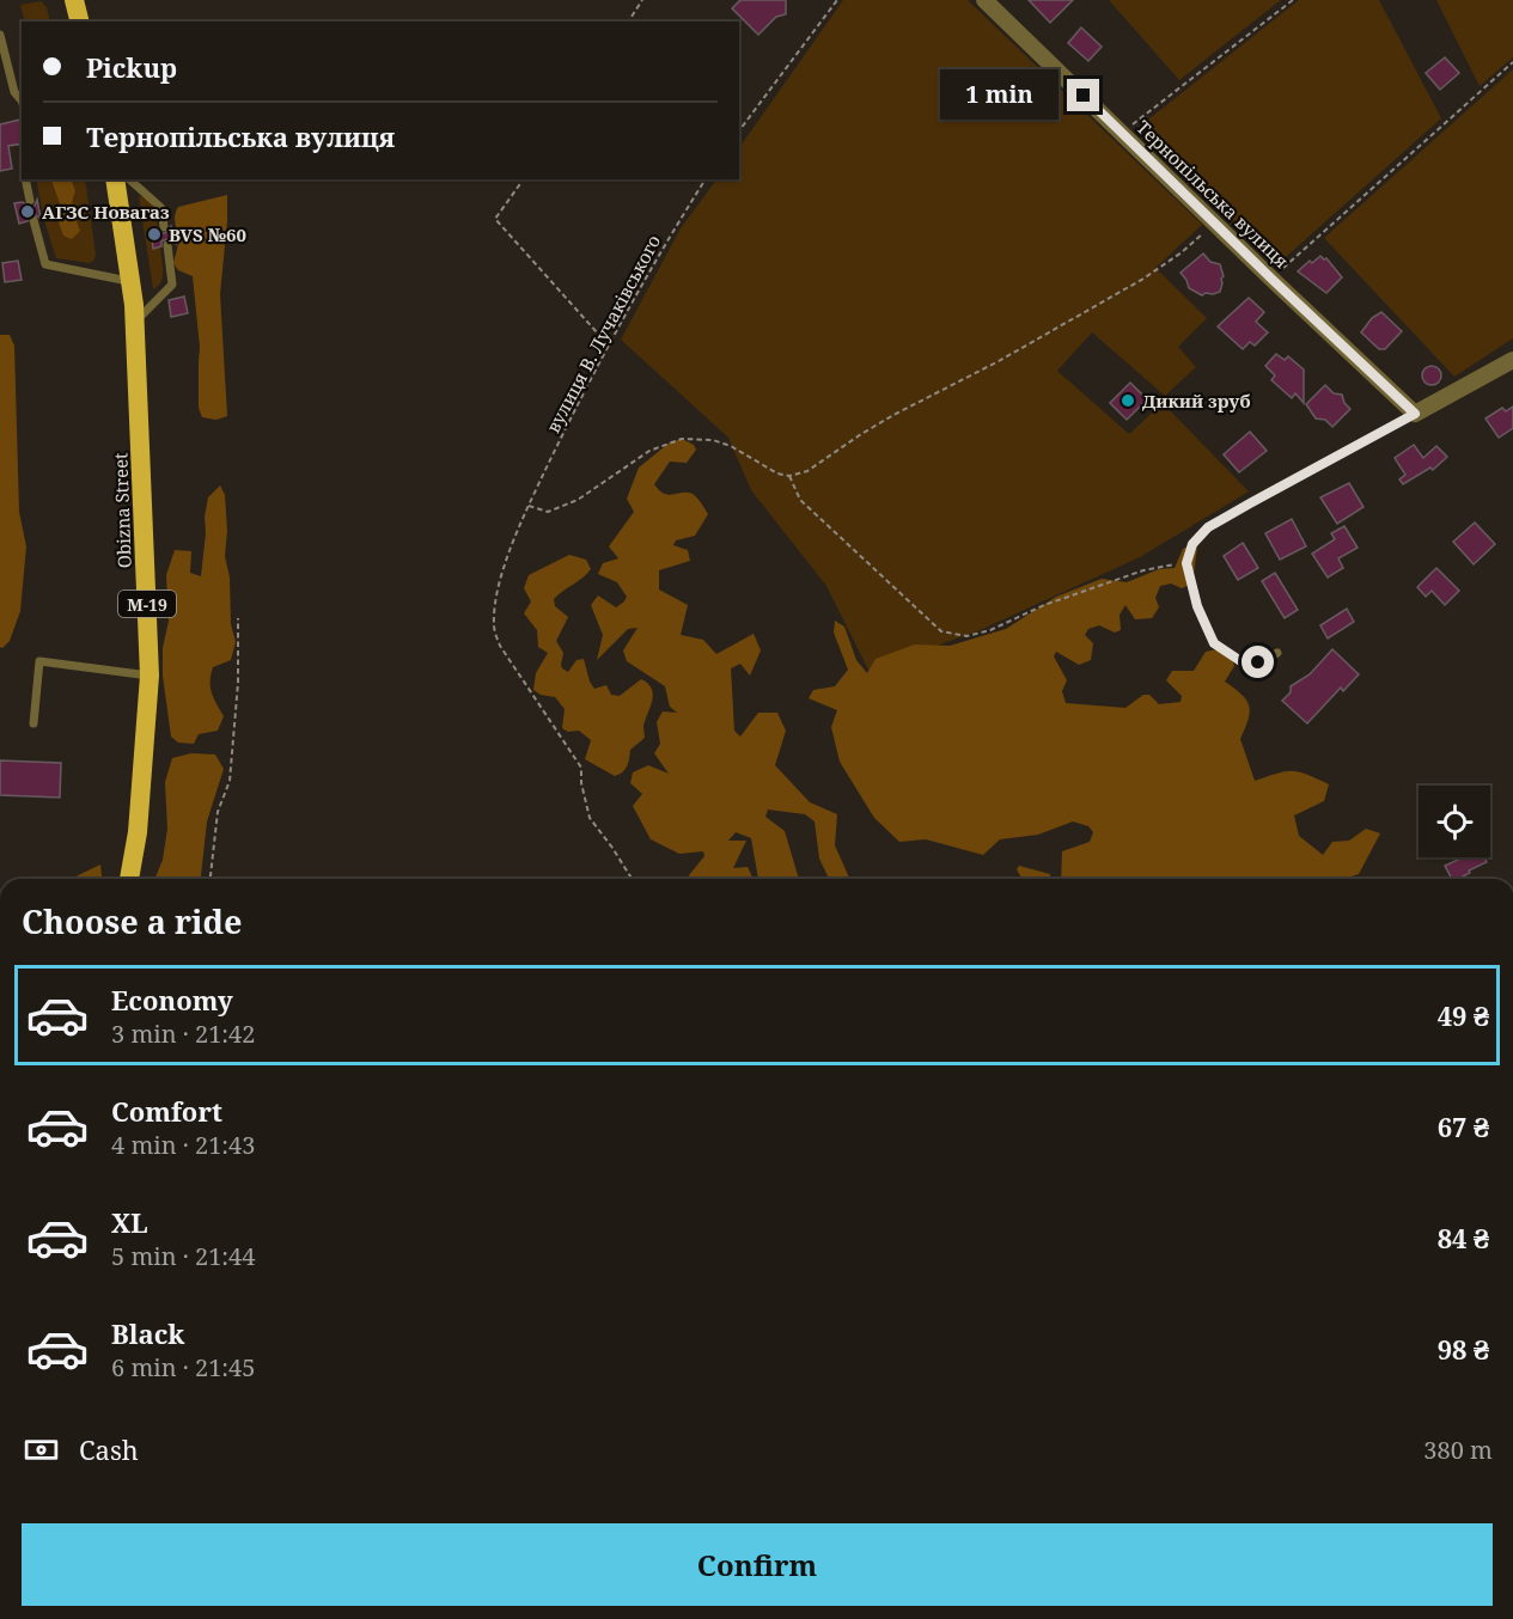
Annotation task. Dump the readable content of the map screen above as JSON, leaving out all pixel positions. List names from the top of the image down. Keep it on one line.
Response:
{"streets":{"highway":["Obizna Street","М-19"],"street":["Тернопільська вулиця"],"path":["вулиця В. Лучаківського"]},"places":["АГЗС Новагаз","BVS №60","Дикий зруб"],"page":{"banner":["Pickup","Тернопільська вулиця"],"bubble":"1 min","heading":"Choose a ride","list":[{"name":"Economy","note":"3 min · 21:42","value":"49 ₴"},{"name":"Comfort","note":"4 min · 21:43","value":"67 ₴"},{"name":"XL","note":"5 min · 21:44","value":"84 ₴"},{"name":"Black","note":"6 min · 21:45","value":"98 ₴"}],"pay":["Cash","380 m"],"buttons":"Confirm"}}
